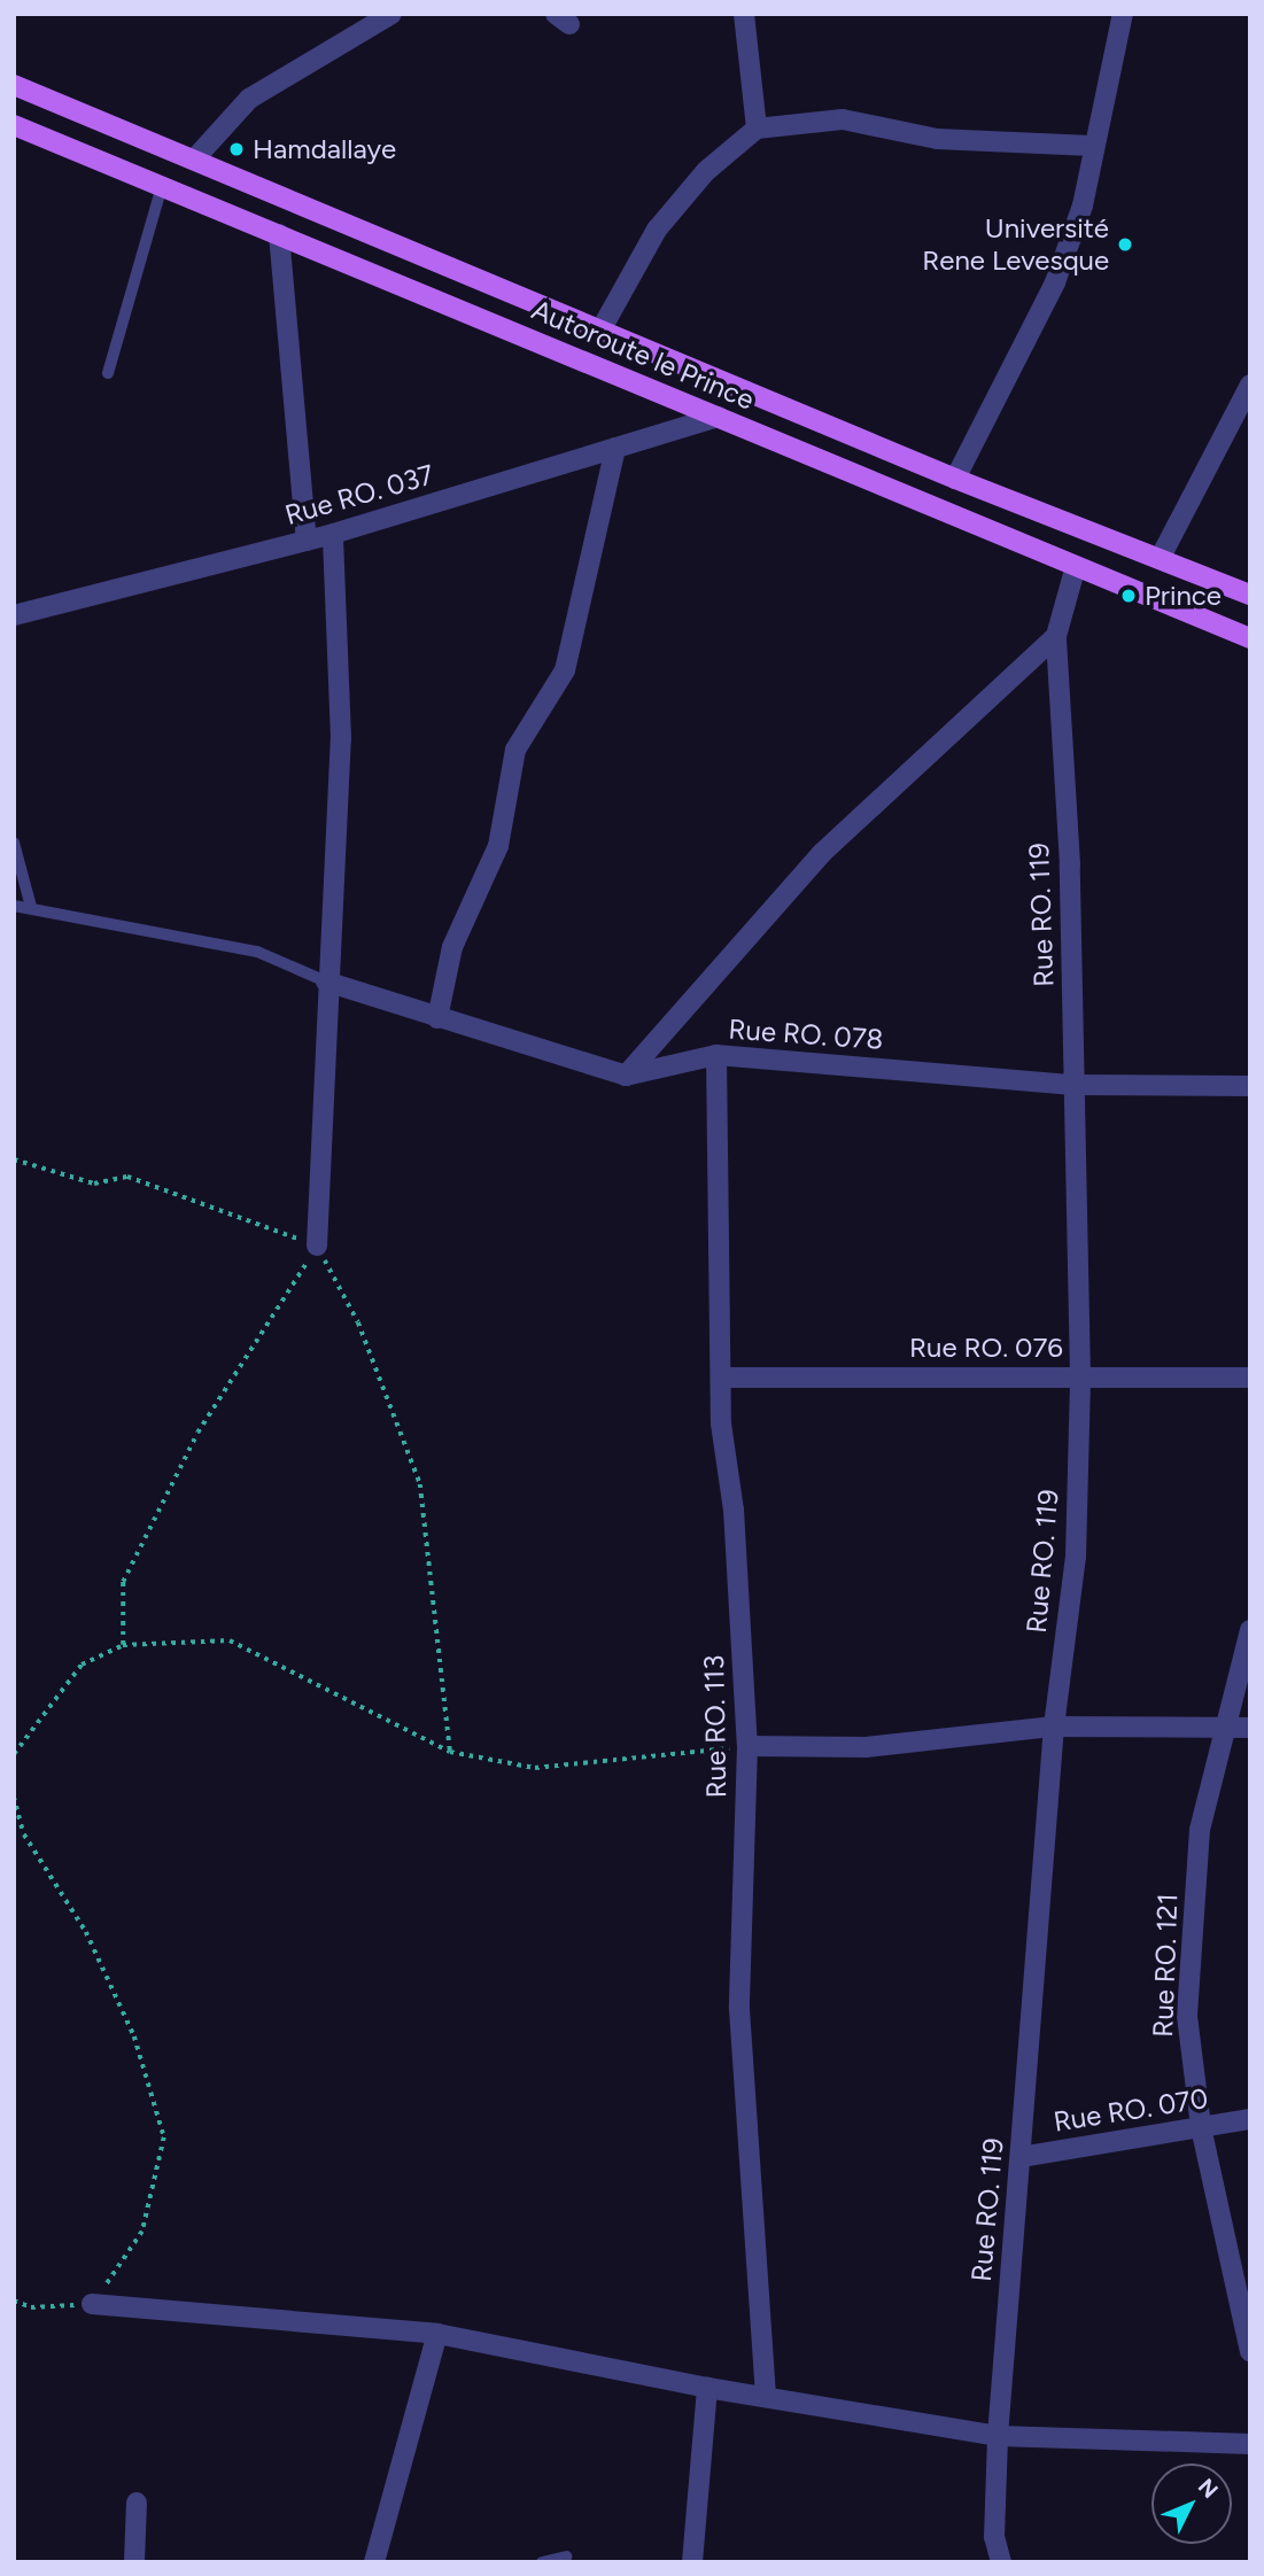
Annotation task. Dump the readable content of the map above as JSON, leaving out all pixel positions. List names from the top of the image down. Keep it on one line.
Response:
{"streets":{"main road":["Autoroute le Prince"],"street":["Rue RO. 037","Rue RO. 119","Rue RO. 078","Rue RO. 076","Rue RO. 113","Rue RO. 121","Rue RO. 070"]},"crossings":[["Autoroute le Prince","Rue RO. 037"],["Autoroute le Prince","Rue RO. 119"],["Rue RO. 119","Rue RO. 078"],["Rue RO. 119","Rue RO. 076"],["Rue RO. 119","Rue RO. 070"],["Rue RO. 078","Rue RO. 113"],["Rue RO. 076","Rue RO. 113"],["Rue RO. 121","Rue RO. 070"]],"places":["Hamdallaye","Université Rene Levesque","Prince"],"north":"top right"}
